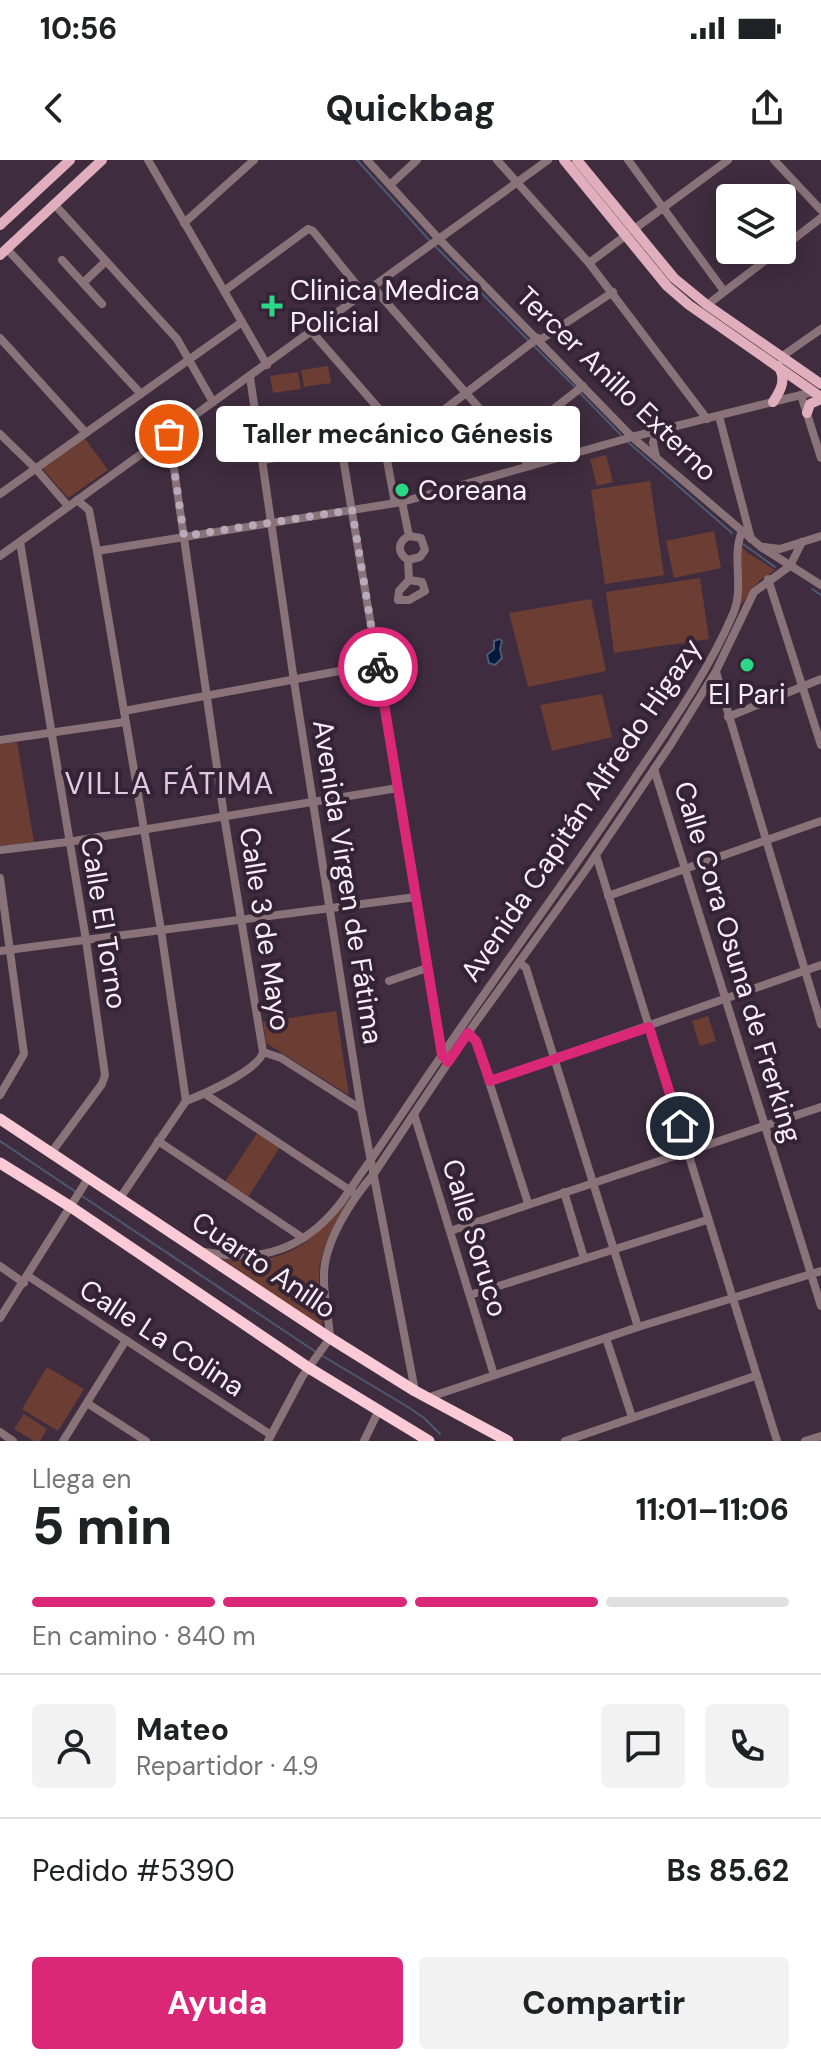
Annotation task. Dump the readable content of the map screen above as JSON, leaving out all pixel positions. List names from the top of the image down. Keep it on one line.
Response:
{"streets":{"highway":["Cuarto Anillo"],"street":["Tercer Anillo Externo","Avenida Capitán Alfredo Higazy","Avenida Virgen de Fátima","Calle El Torno","Calle 3 de Mayo","Calle Cora Osuna de Frerking","Calle Soruco","Calle La Colina"]},"crossings":[["Tercer Anillo Externo","Avenida Capitán Alfredo Higazy"],["Avenida Capitán Alfredo Higazy","Avenida Virgen de Fátima"],["Avenida Capitán Alfredo Higazy","Calle Cora Osuna de Frerking"],["Avenida Capitán Alfredo Higazy","Calle Soruco"],["Avenida Capitán Alfredo Higazy","Cuarto Anillo"],["Avenida Virgen de Fátima","Cuarto Anillo"],["Calle El Torno","Cuarto Anillo"]],"districts":["VILLA FÁTIMA"],"places":{"health":["Clinica Medica Policial"],"other":["Taller mecánico Génesis","Coreana","El Pari"]},"page":{"status":"10:56","header":"Quickbag","bubble":"Taller mecánico Génesis","heading":["5 min","Llega en","11:01–11:06"],"panel":["Mateo","Repartidor · 4.9","Pedido #5390","Bs 85.62"],"bar":"En camino · 840 m","buttons":["Ayuda","Compartir"]}}
